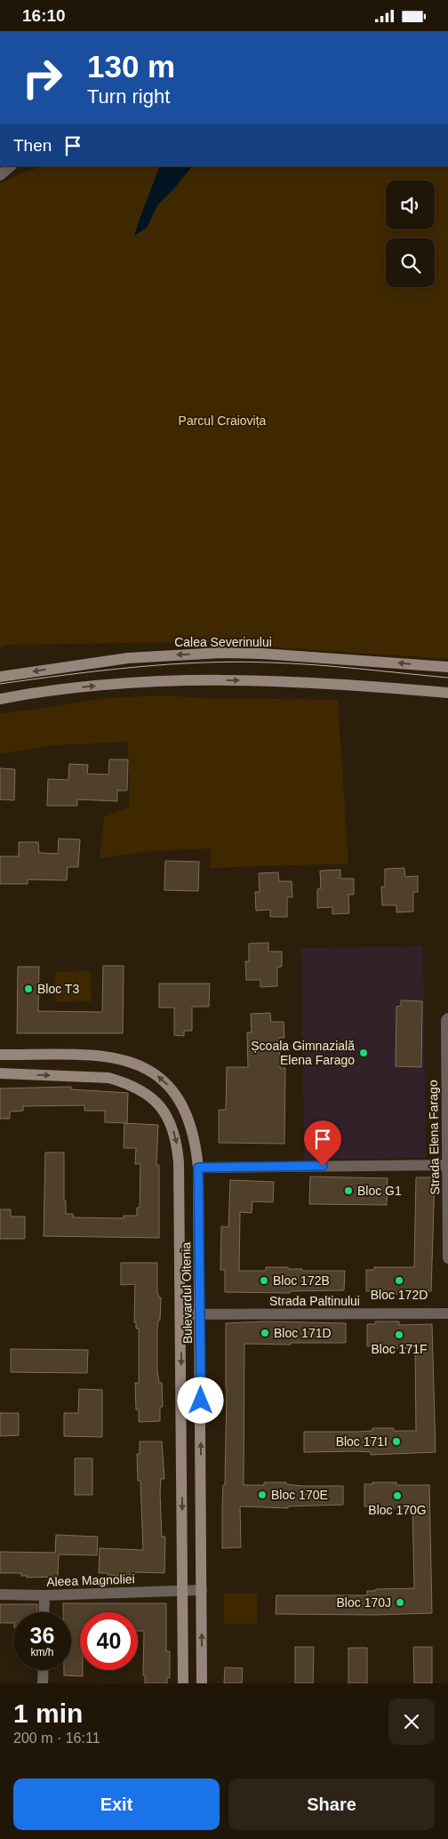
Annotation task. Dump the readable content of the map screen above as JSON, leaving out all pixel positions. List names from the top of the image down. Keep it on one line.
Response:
{"streets":{"street":["Calea Severinului","Strada Elena Farago","Bulevardul Oltenia","Strada Paltinului","Aleea Magnoliei"]},"crossings":[["Bulevardul Oltenia","Strada Paltinului"],["Bulevardul Oltenia","Aleea Magnoliei"]],"parks":["Parcul Craiovița"],"places":["Bloc T3","Școala Gimnazială Elena Farago","Bloc G1","Bloc 172B","Bloc 172D","Bloc 171D","Bloc 171F","Bloc 171I","Bloc 170E","Bloc 170G","Bloc 170J"],"page":{"status":"16:10","turn":["130 m","Turn right"],"then":"Then","speed":"36 km/h","limit":"40","heading":["1 min","200 m · 16:11"],"buttons":["Exit","Share"]}}
